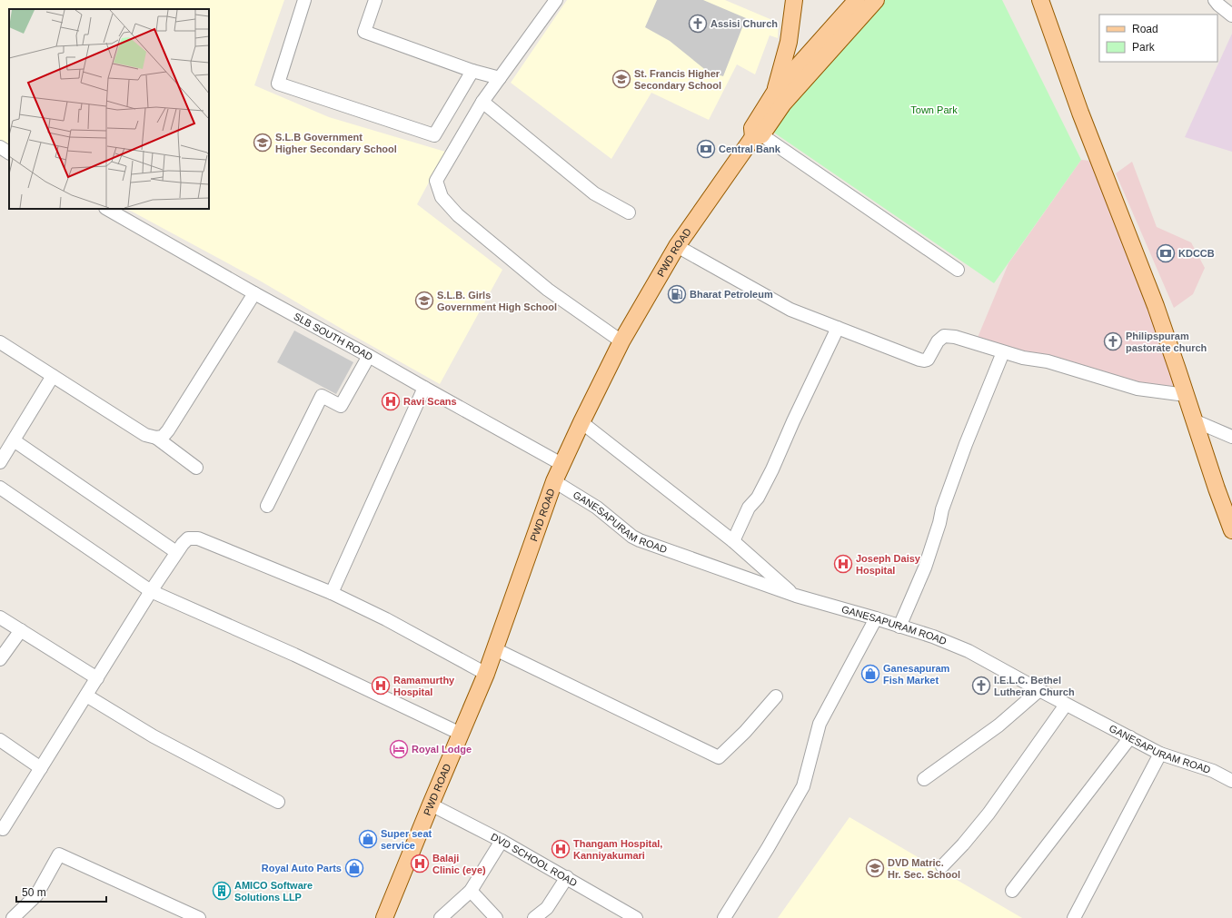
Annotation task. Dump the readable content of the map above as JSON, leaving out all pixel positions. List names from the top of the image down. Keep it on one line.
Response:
{"streets":{"main road":["PWD ROAD"],"street":["SLB SOUTH ROAD","GANESAPURAM ROAD","DVD SCHOOL ROAD"]},"crossings":[["PWD ROAD","SLB SOUTH ROAD"],["PWD ROAD","GANESAPURAM ROAD"],["PWD ROAD","DVD SCHOOL ROAD"]],"parks":["Town Park"],"places":{"church":["Assisi Church","Philipspuram pastorate church","I.E.L.C. Bethel Lutheran Church"],"school or university":["St. Francis Higher Secondary School","S.L.B Government Higher Secondary School","S.L.B. Girls Government High School","DVD Matric. Hr. Sec. School"],"bank":["Central Bank","KDCCB"],"fuel station":["Bharat Petroleum"],"hospital":["Ravi Scans","Joseph Daisy Hospital","Ramamurthy Hospital","Thangam Hospital, Kanniyakumari","Balaji Clinic (eye)"],"shop":["Ganesapuram Fish Market","Super seat service","Royal Auto Parts"],"hotel":["Royal Lodge"],"building":["AMICO Software Solutions LLP"]},"legend":["Road","Park"],"scale_bar":"50 m"}
